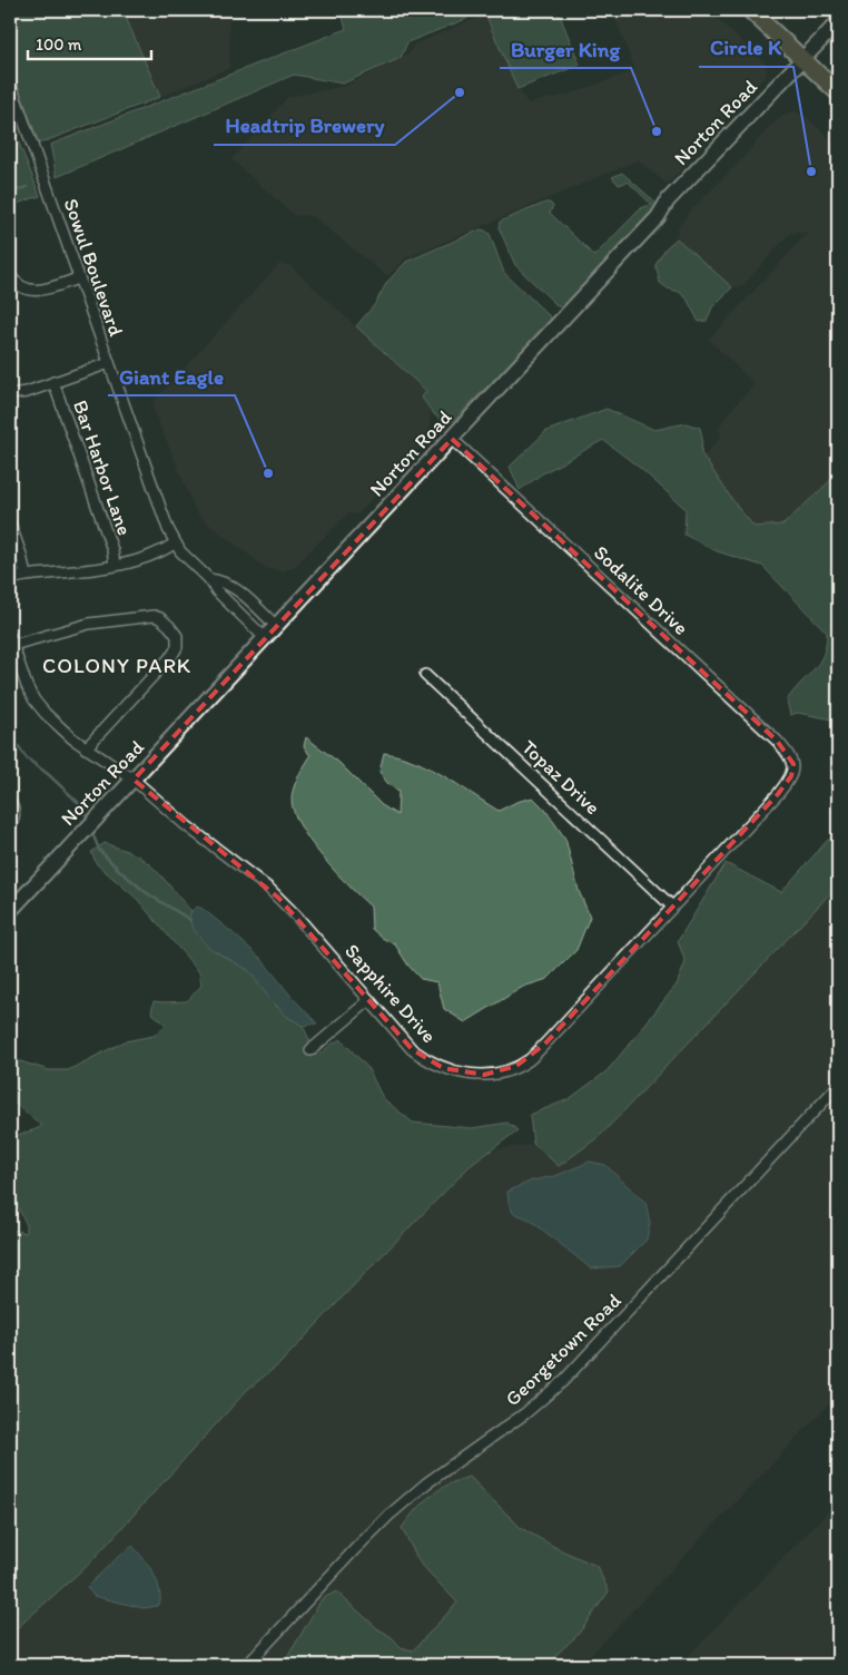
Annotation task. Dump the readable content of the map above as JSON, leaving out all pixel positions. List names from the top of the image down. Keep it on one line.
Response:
{"streets":{"street":["Norton Road","Sowul Boulevard","Bar Harbor Lane","Sodalite Drive","Topaz Drive","Sapphire Drive","Georgetown Road"]},"crossings":[["Norton Road","Sowul Boulevard"],["Norton Road","Sodalite Drive"],["Norton Road","Sapphire Drive"],["Sodalite Drive","Sapphire Drive"],["Topaz Drive","Sapphire Drive"]],"districts":["COLONY PARK"],"places":["Headtrip Brewery","Burger King","Circle K","Giant Eagle"],"scale_bar":"100 m"}
